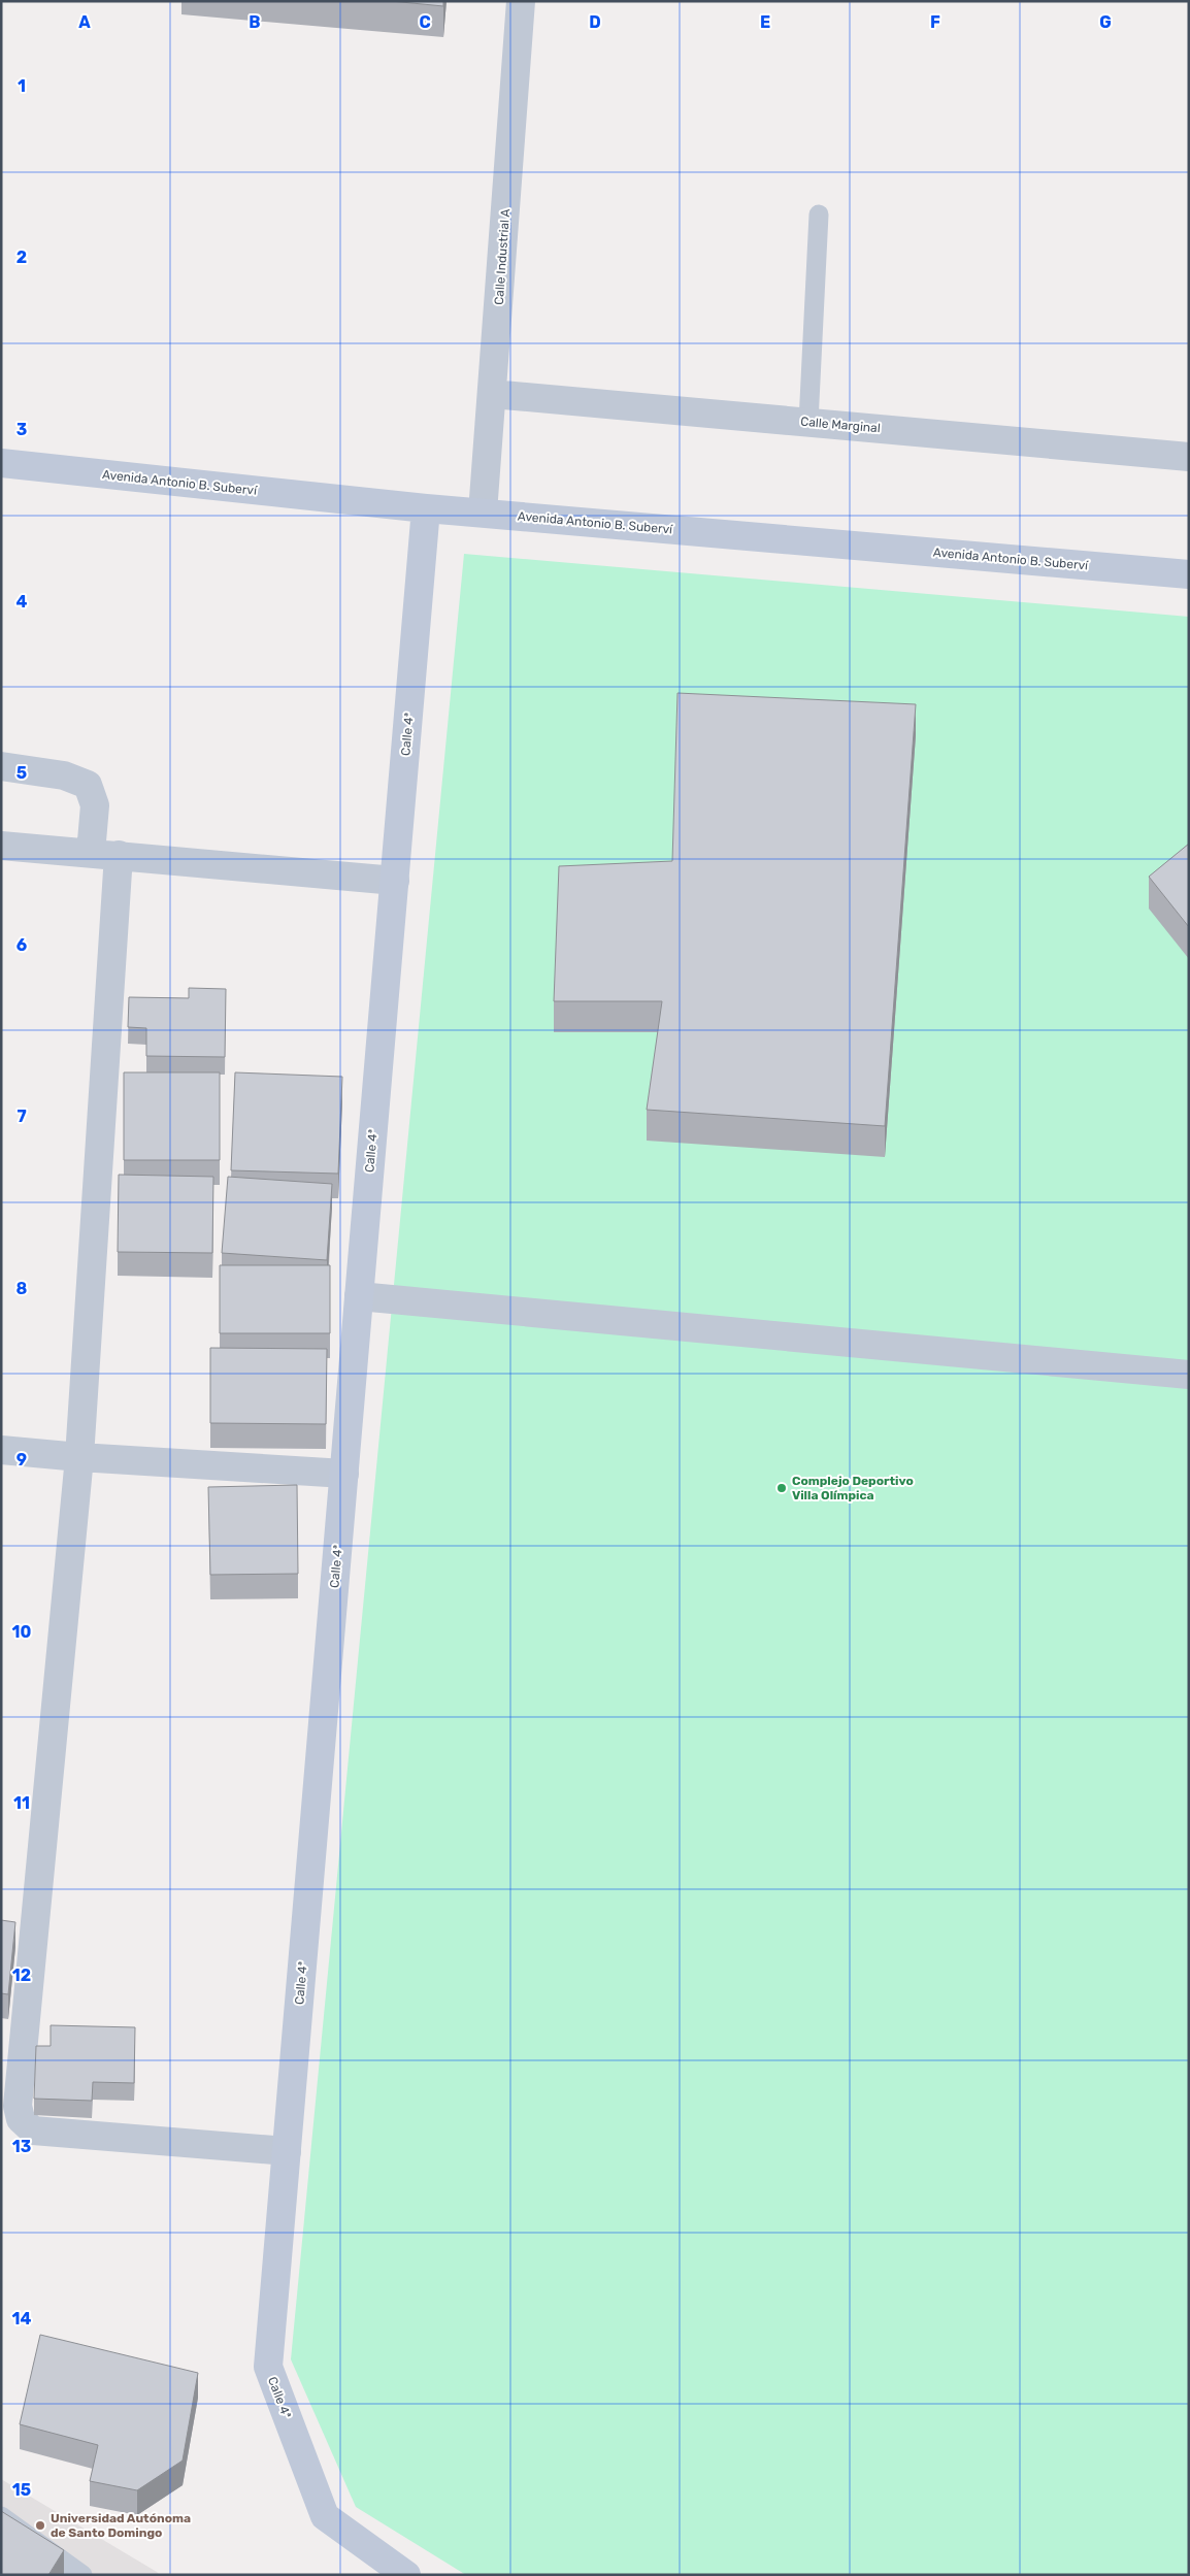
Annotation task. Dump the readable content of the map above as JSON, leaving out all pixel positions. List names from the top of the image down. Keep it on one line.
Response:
{"streets":{"street":["Calle Industrial A","Calle Marginal","Avenida Antonio B. Suberví","Calle 4ª"]},"crossings":[["Calle Industrial A","Calle Marginal"],["Calle Industrial A","Avenida Antonio B. Suberví"],["Avenida Antonio B. Suberví","Calle 4ª"]],"places":["Complejo Deportivo Villa Olímpica","Universidad Autónoma de Santo Domingo"],"grid":{"columns":["A","B","C","D","E","F","G"],"rows":["1","2","3","4","5","6","7","8","9","10","11","12","13","14","15"]}}
